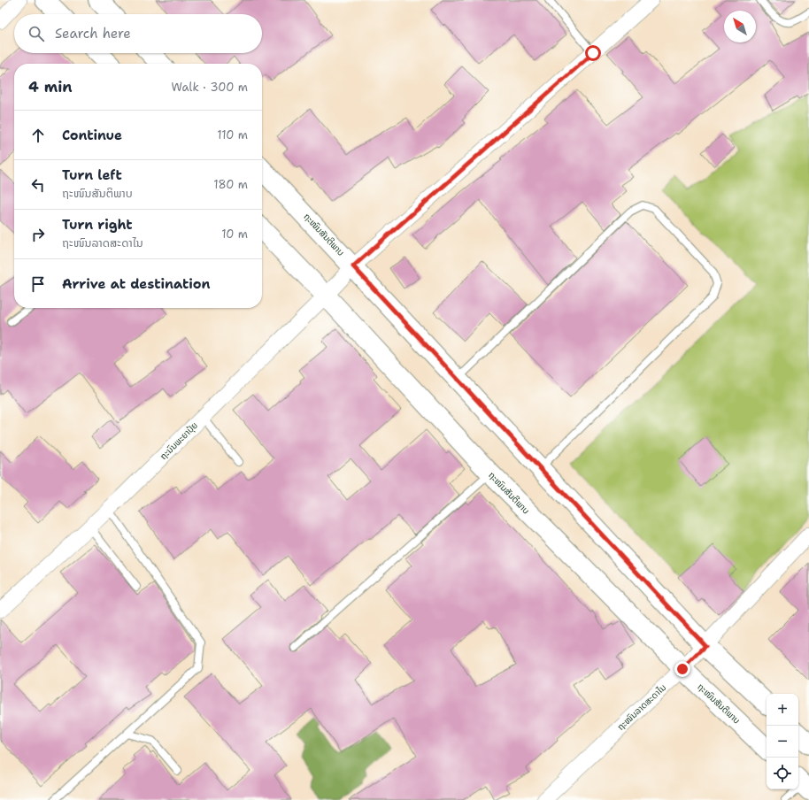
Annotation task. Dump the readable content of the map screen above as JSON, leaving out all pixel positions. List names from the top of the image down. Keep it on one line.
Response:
{"streets":{"street":["ຖະໜົນສັນຕິພາບ","ຖະນົນພະຍາປຸ້ຍ","ຖະໜົນລາດສະດາໄນ"]},"crossings":[["ຖະໜົນສັນຕິພາບ","ຖະນົນພະຍາປຸ້ຍ"],["ຖະໜົນສັນຕິພາບ","ຖະໜົນລາດສະດາໄນ"]],"north":"top left","page":{"search":"Search here","heading":["4 min","Walk · 300 m"],"list":[["Continue","110 m"],["Turn left","ຖະໜົນສັນຕິພາບ","180 m"],["Turn right","ຖະໜົນລາດສະດາໄນ","10 m"],"Arrive at destination"],"map_buttons":["+","−"]}}
